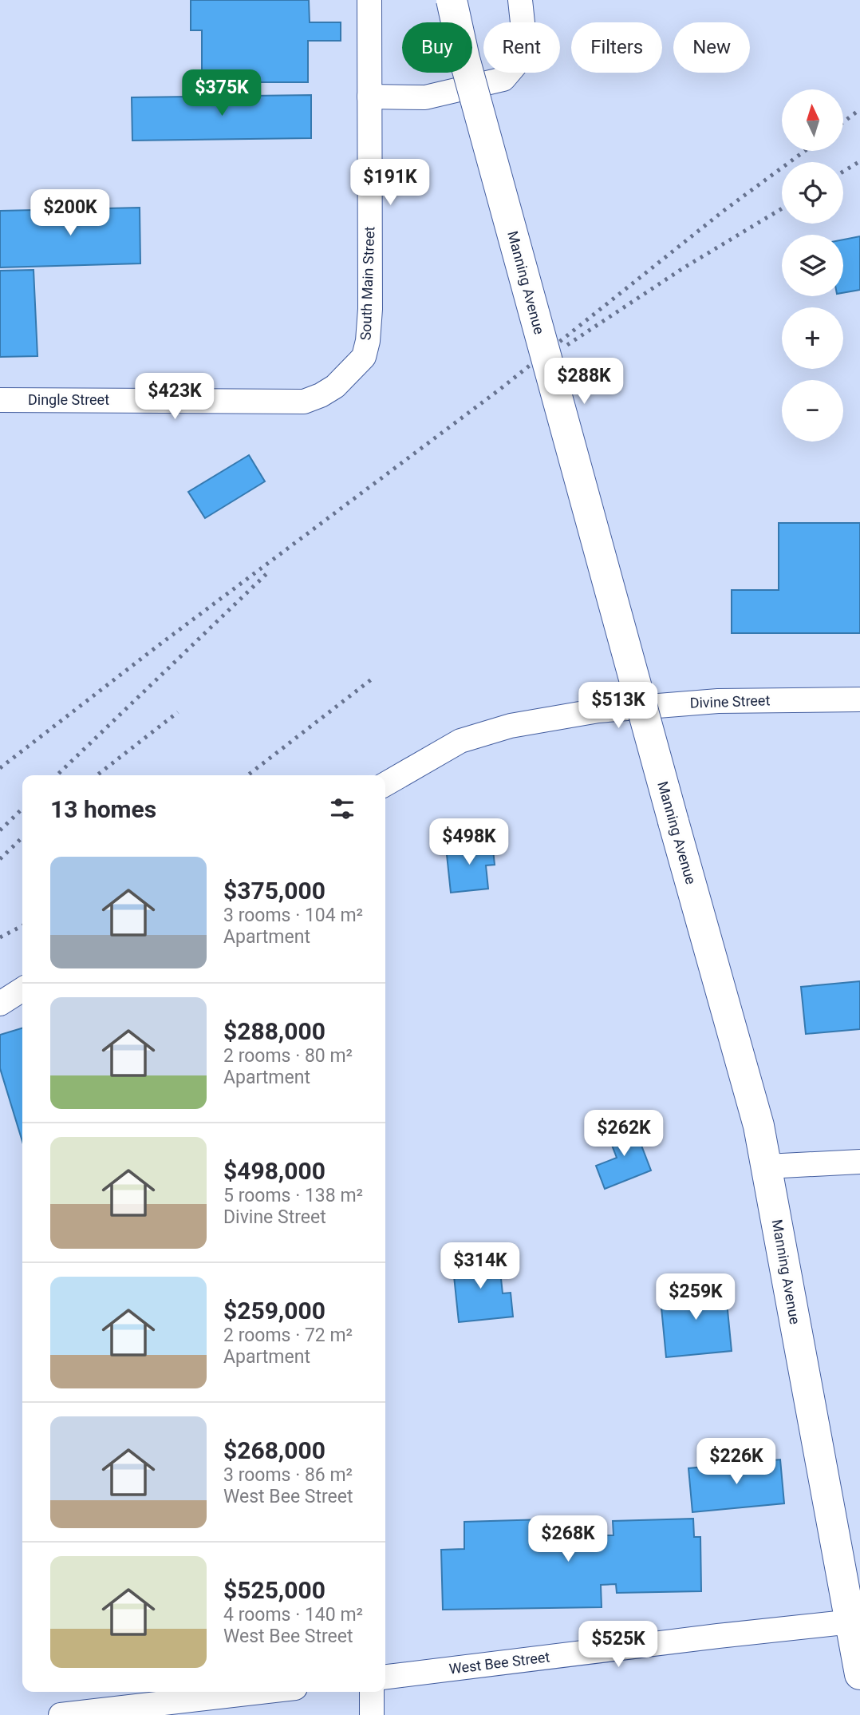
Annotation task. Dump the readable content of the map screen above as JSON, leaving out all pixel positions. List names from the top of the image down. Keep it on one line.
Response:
{"streets":{"main road":["Manning Avenue"],"street":["South Main Street","Dingle Street","Divine Street","West Bee Street"]},"crossings":[["Manning Avenue","West Bee Street"],["South Main Street","Dingle Street"]],"north":"top","page":{"chip":["Buy","Rent","Filters","New"],"price":["$375K","$191K","$200K","$288K","$423K","$513K","$498K","$262K","$314K","$259K","$226K","$268K","$525K"],"map_buttons":["+","−"],"heading":"13 homes","list":[{"name":"$375,000","note":"3 rooms · 104 m² · Apartment"},{"name":"$288,000","note":"2 rooms · 80 m² · Apartment"},{"name":"$498,000","note":"5 rooms · 138 m² · Divine Street"},{"name":"$259,000","note":"2 rooms · 72 m² · Apartment"},{"name":"$268,000","note":"3 rooms · 86 m² · West Bee Street"},{"name":"$525,000","note":"4 rooms · 140 m² · West Bee Street"}]}}
